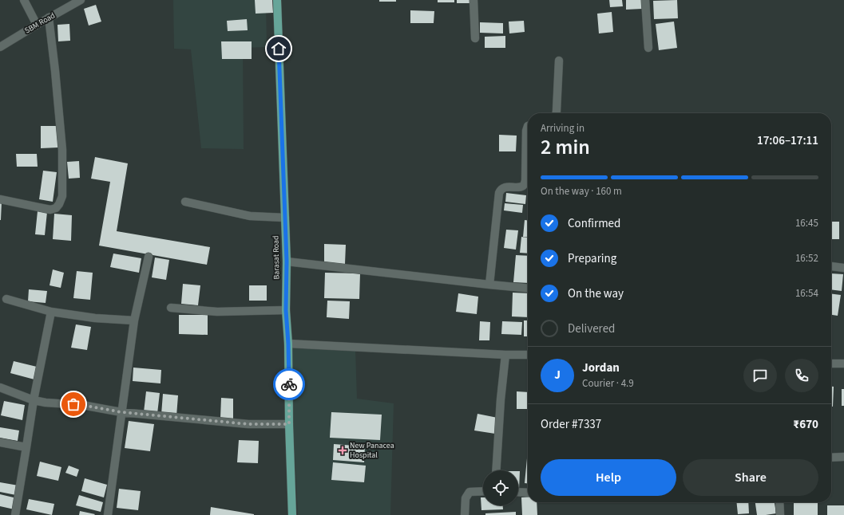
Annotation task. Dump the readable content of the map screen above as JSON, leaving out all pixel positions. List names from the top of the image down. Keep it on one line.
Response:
{"streets":{"main road":["Barasat Road"],"street":["SBM Road"]},"places":{"health":["New Panacea Hospital"]},"page":{"heading":["2 min","Arriving in","17:06–17:11"],"panel":["Jordan","Courier · 4.9","Order #7337","₹670"],"bar":"On the way · 160 m","list":[["Confirmed","16:45"],["Preparing","16:52"],["On the way","16:54"],"Delivered"],"round":"J","buttons":["Help","Share"]}}
